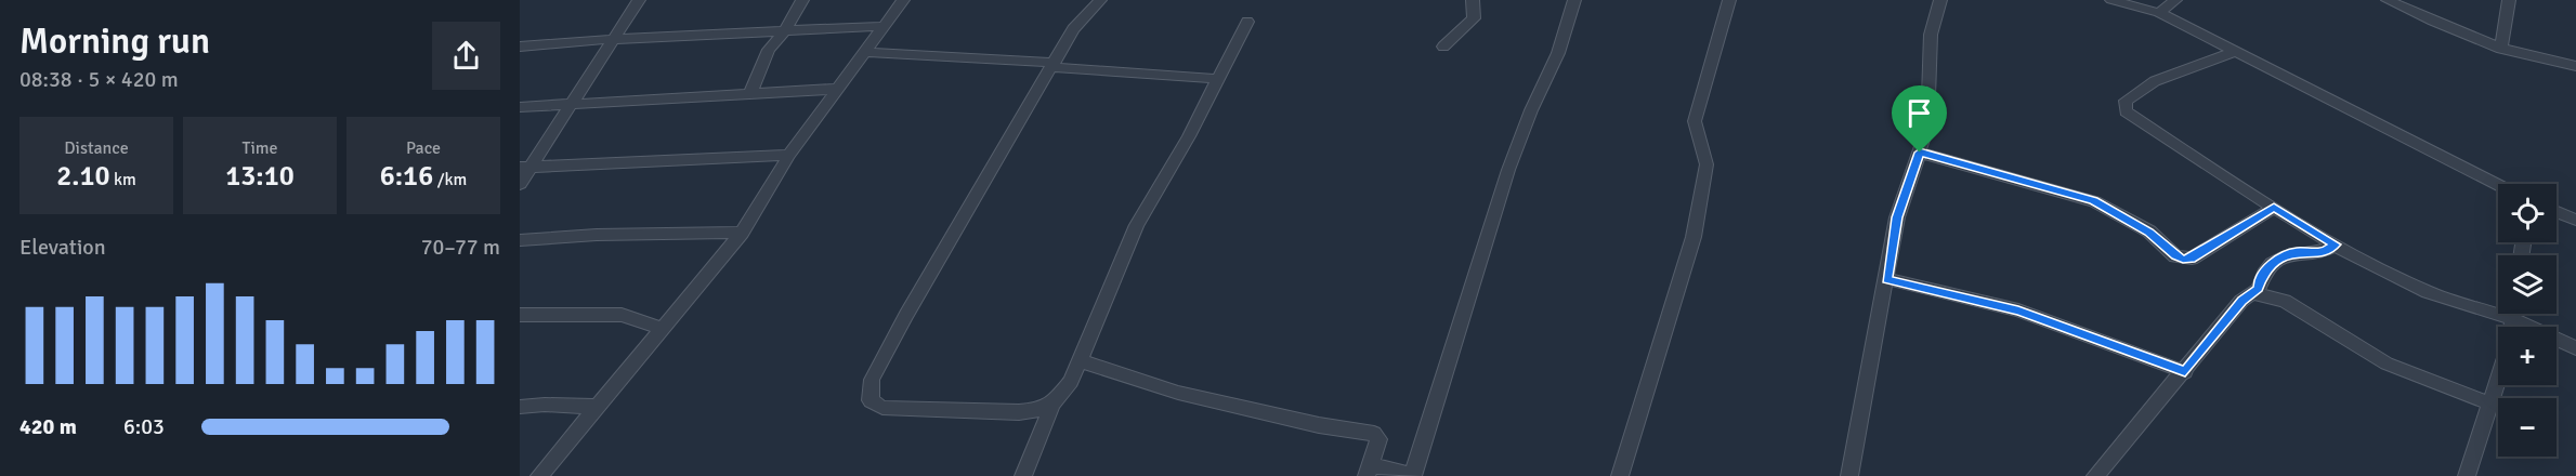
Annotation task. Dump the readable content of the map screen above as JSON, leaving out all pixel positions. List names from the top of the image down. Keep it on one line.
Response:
{"page":{"heading":["Morning run","08:38 · 5 × 420 m"],"stats":[["Distance","2.10 km"],["Time","13:10"],["Pace","6:16 /km"]],"map_buttons":["+","−"],"chart":["Elevation","70–77 m"],"list":[{"name":"420 m","note":"6:03"}]}}
